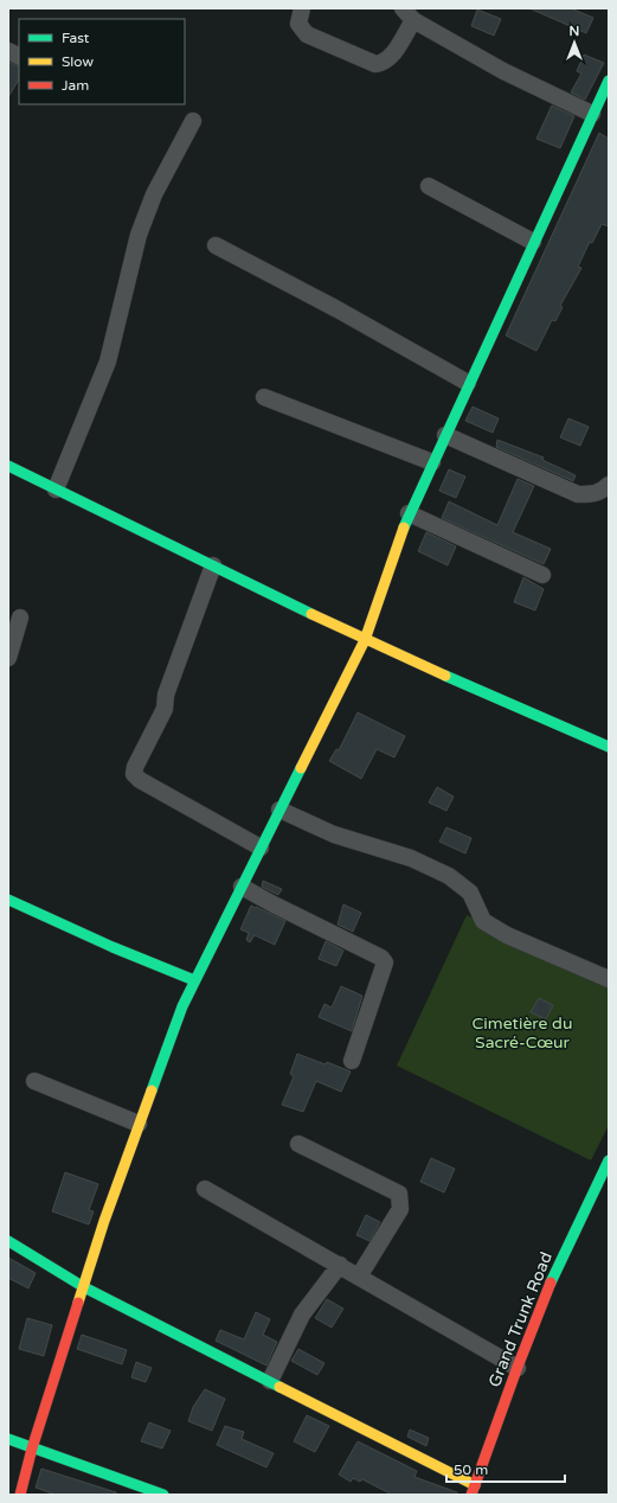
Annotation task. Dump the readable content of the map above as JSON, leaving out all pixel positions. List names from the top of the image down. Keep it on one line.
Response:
{"streets":{"main road":["Grand Trunk Road"]},"parks":["Cimetière du Sacré-Cœur"],"legend":["Fast","Slow","Jam"],"scale_bar":"50 m","north":"top"}
